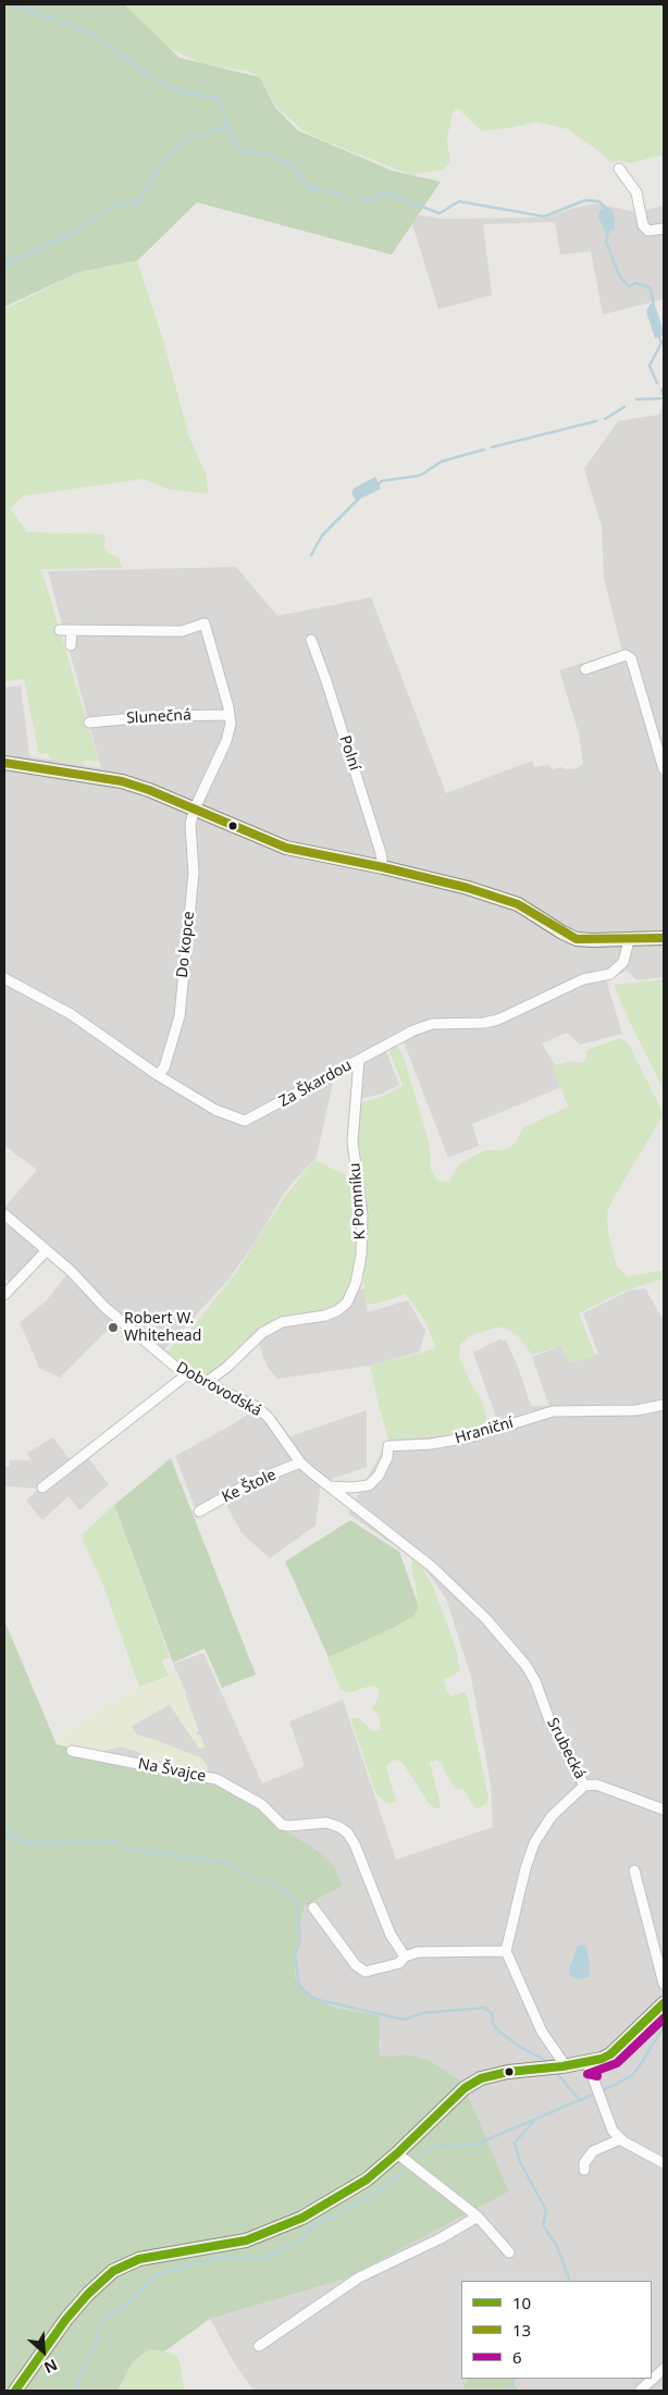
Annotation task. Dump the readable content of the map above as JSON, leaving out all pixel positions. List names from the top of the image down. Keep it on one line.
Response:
{"streets":{"street":["Slunečná","Polní","Do kopce","Za Škardou","K Pomníku","Dobrovodská","Hraniční","Ke Štole","Srubecká","Na Švajce"]},"crossings":[["Do kopce","Za Škardou"],["Za Škardou","K Pomníku"],["K Pomníku","Dobrovodská"],["Dobrovodská","Hraniční"],["Dobrovodská","Ke Štole"],["Dobrovodská","Srubecká"]],"places":["Robert W. Whitehead"],"lines":["transit line 13","transit line 10","transit line 6"],"legend":["10","13","6"],"north":"bottom right"}
